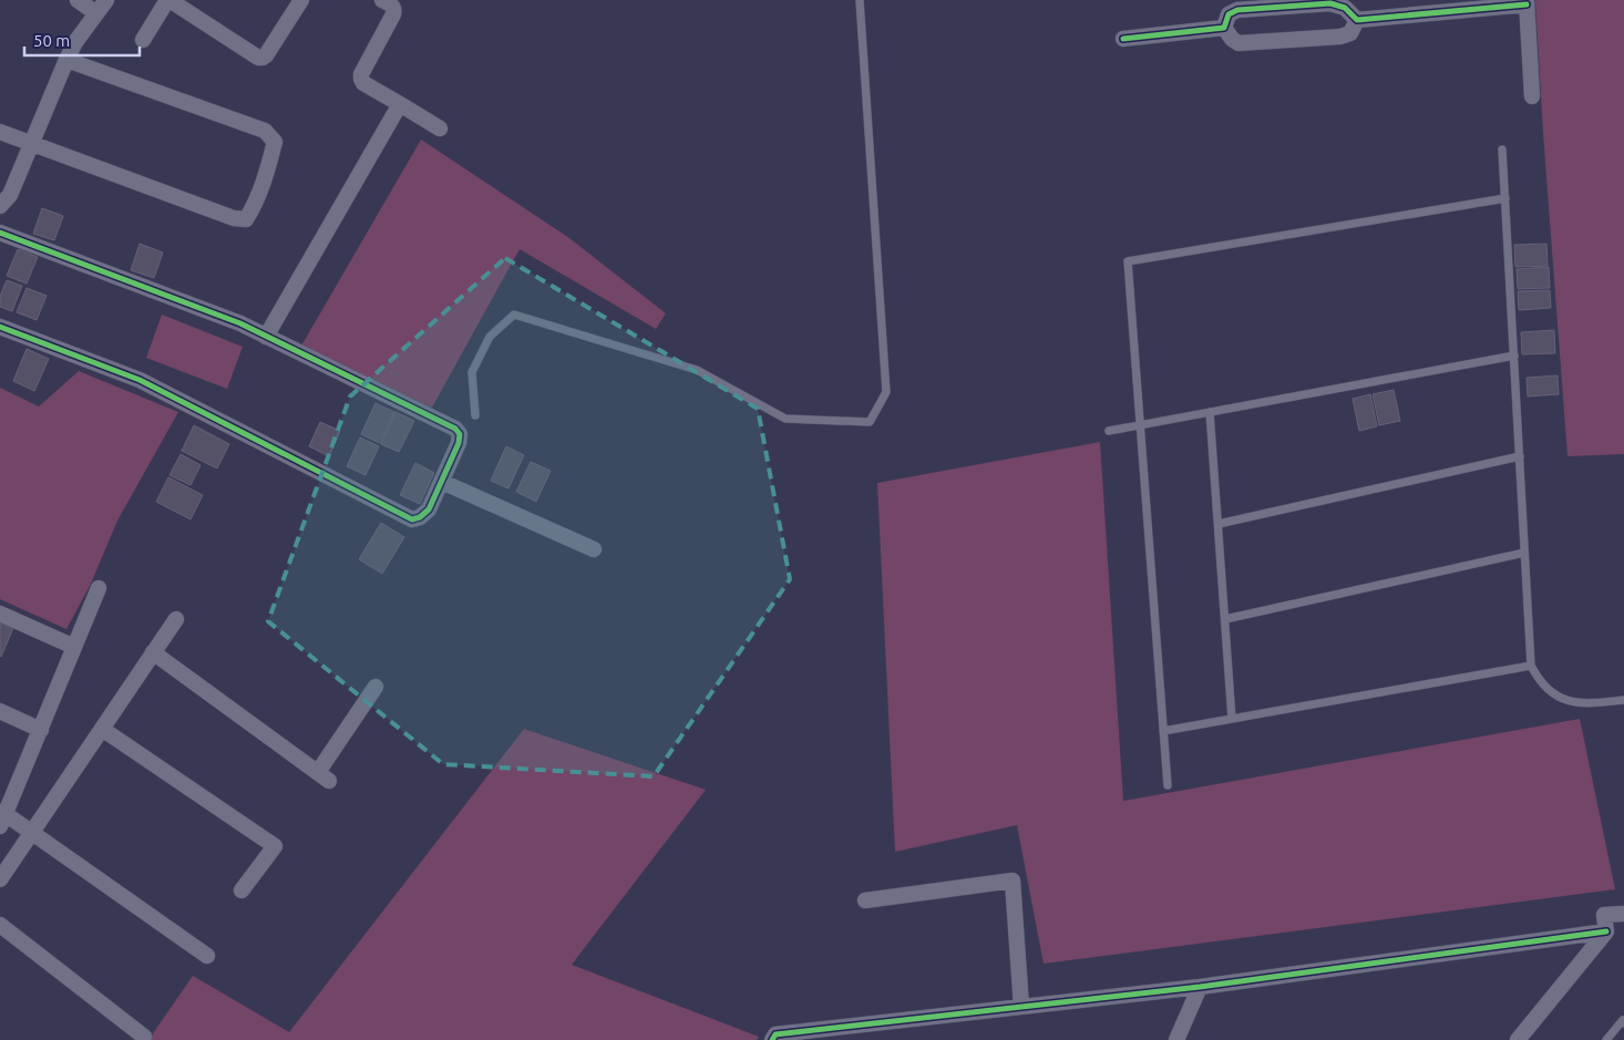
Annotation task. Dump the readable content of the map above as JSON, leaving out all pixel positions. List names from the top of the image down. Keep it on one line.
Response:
{"scale_bar":"50 m"}
